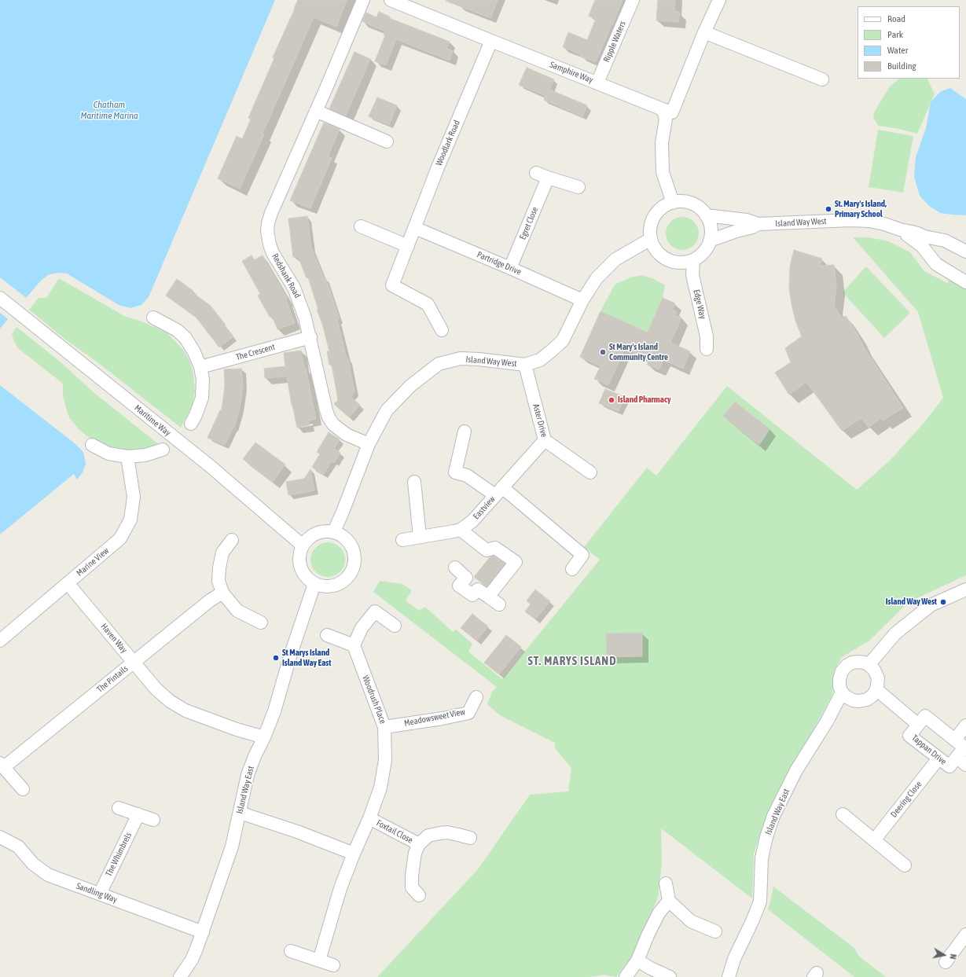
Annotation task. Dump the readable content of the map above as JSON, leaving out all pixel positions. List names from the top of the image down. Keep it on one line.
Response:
{"streets":{"street":["Ripple Waters","Samphire Way","Woodlark Road","Island Way West","Egret Close","Partridge Drive","Redshank Road","Edge Way","The Crescent","Maritime Way","Aster Drive","Eastview","Marine View","Haven Way","The Pintails","Woodrush Place","Meadowsweet View","Tappan Drive","Island Way East","Deering Close","Foxtail Close","The Whimbrels","Sandling Way"]},"crossings":[["Ripple Waters","Samphire Way"],["Samphire Way","Woodlark Road"],["Woodlark Road","Partridge Drive"],["Island Way West","Partridge Drive"],["Island Way West","Redshank Road"],["Island Way West","Edge Way"],["Island Way West","Maritime Way"],["Island Way West","Aster Drive"],["Island Way West","Island Way East"],["Egret Close","Partridge Drive"],["Redshank Road","The Crescent"],["Maritime Way","Island Way East"],["Aster Drive","Eastview"],["Marine View","Haven Way"],["Haven Way","The Pintails"],["Haven Way","Island Way East"],["Woodrush Place","Meadowsweet View"],["Woodrush Place","Foxtail Close"],["Tappan Drive","Island Way East"],["Tappan Drive","Deering Close"],["Island Way East","Sandling Way"],["The Whimbrels","Sandling Way"]],"districts":["ST. MARYS ISLAND"],"water":["Chatham Maritime Marina"],"places":["St. Mary's Island, Primary School","St Mary's Island Community Centre","Island Pharmacy","Island Way West","St Marys Island Island Way East"],"legend":["Road","Park","Water","Building"],"north":"right"}
